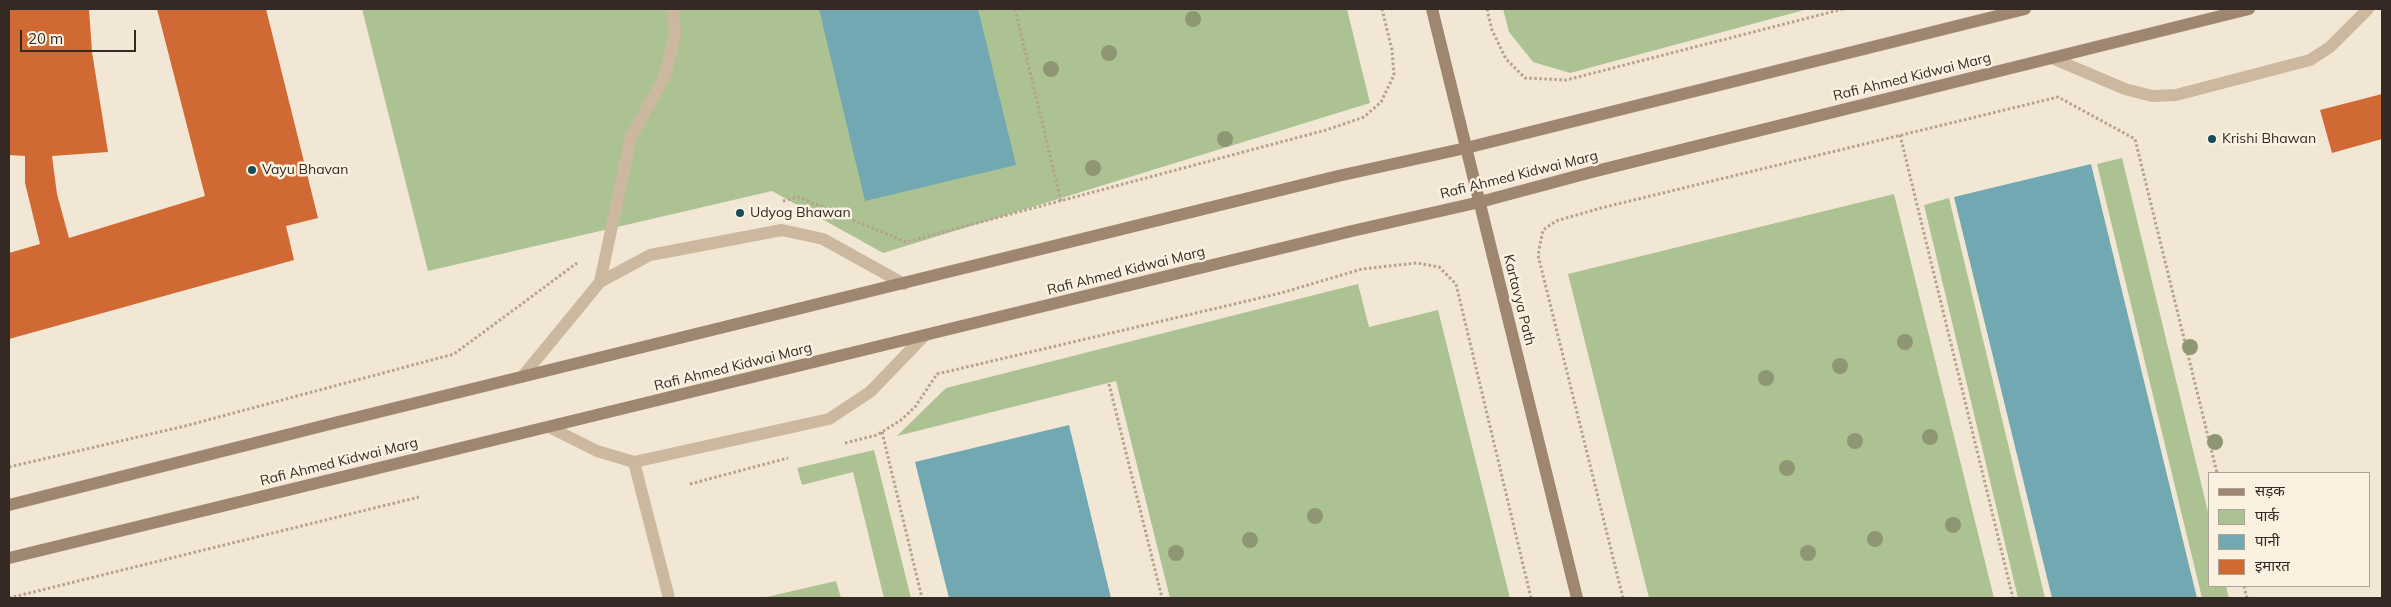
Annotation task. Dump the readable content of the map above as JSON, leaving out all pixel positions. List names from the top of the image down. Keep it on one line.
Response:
{"streets":{"main road":["Rafi Ahmed Kidwai Marg","Kartavya Path"]},"crossings":[["Rafi Ahmed Kidwai Marg","Kartavya Path"]],"places":["Krishi Bhawan","Vayu Bhavan","Udyog Bhawan"],"legend":["सड़क","पार्क","पानी","इमारत"],"scale_bar":"20 m"}
